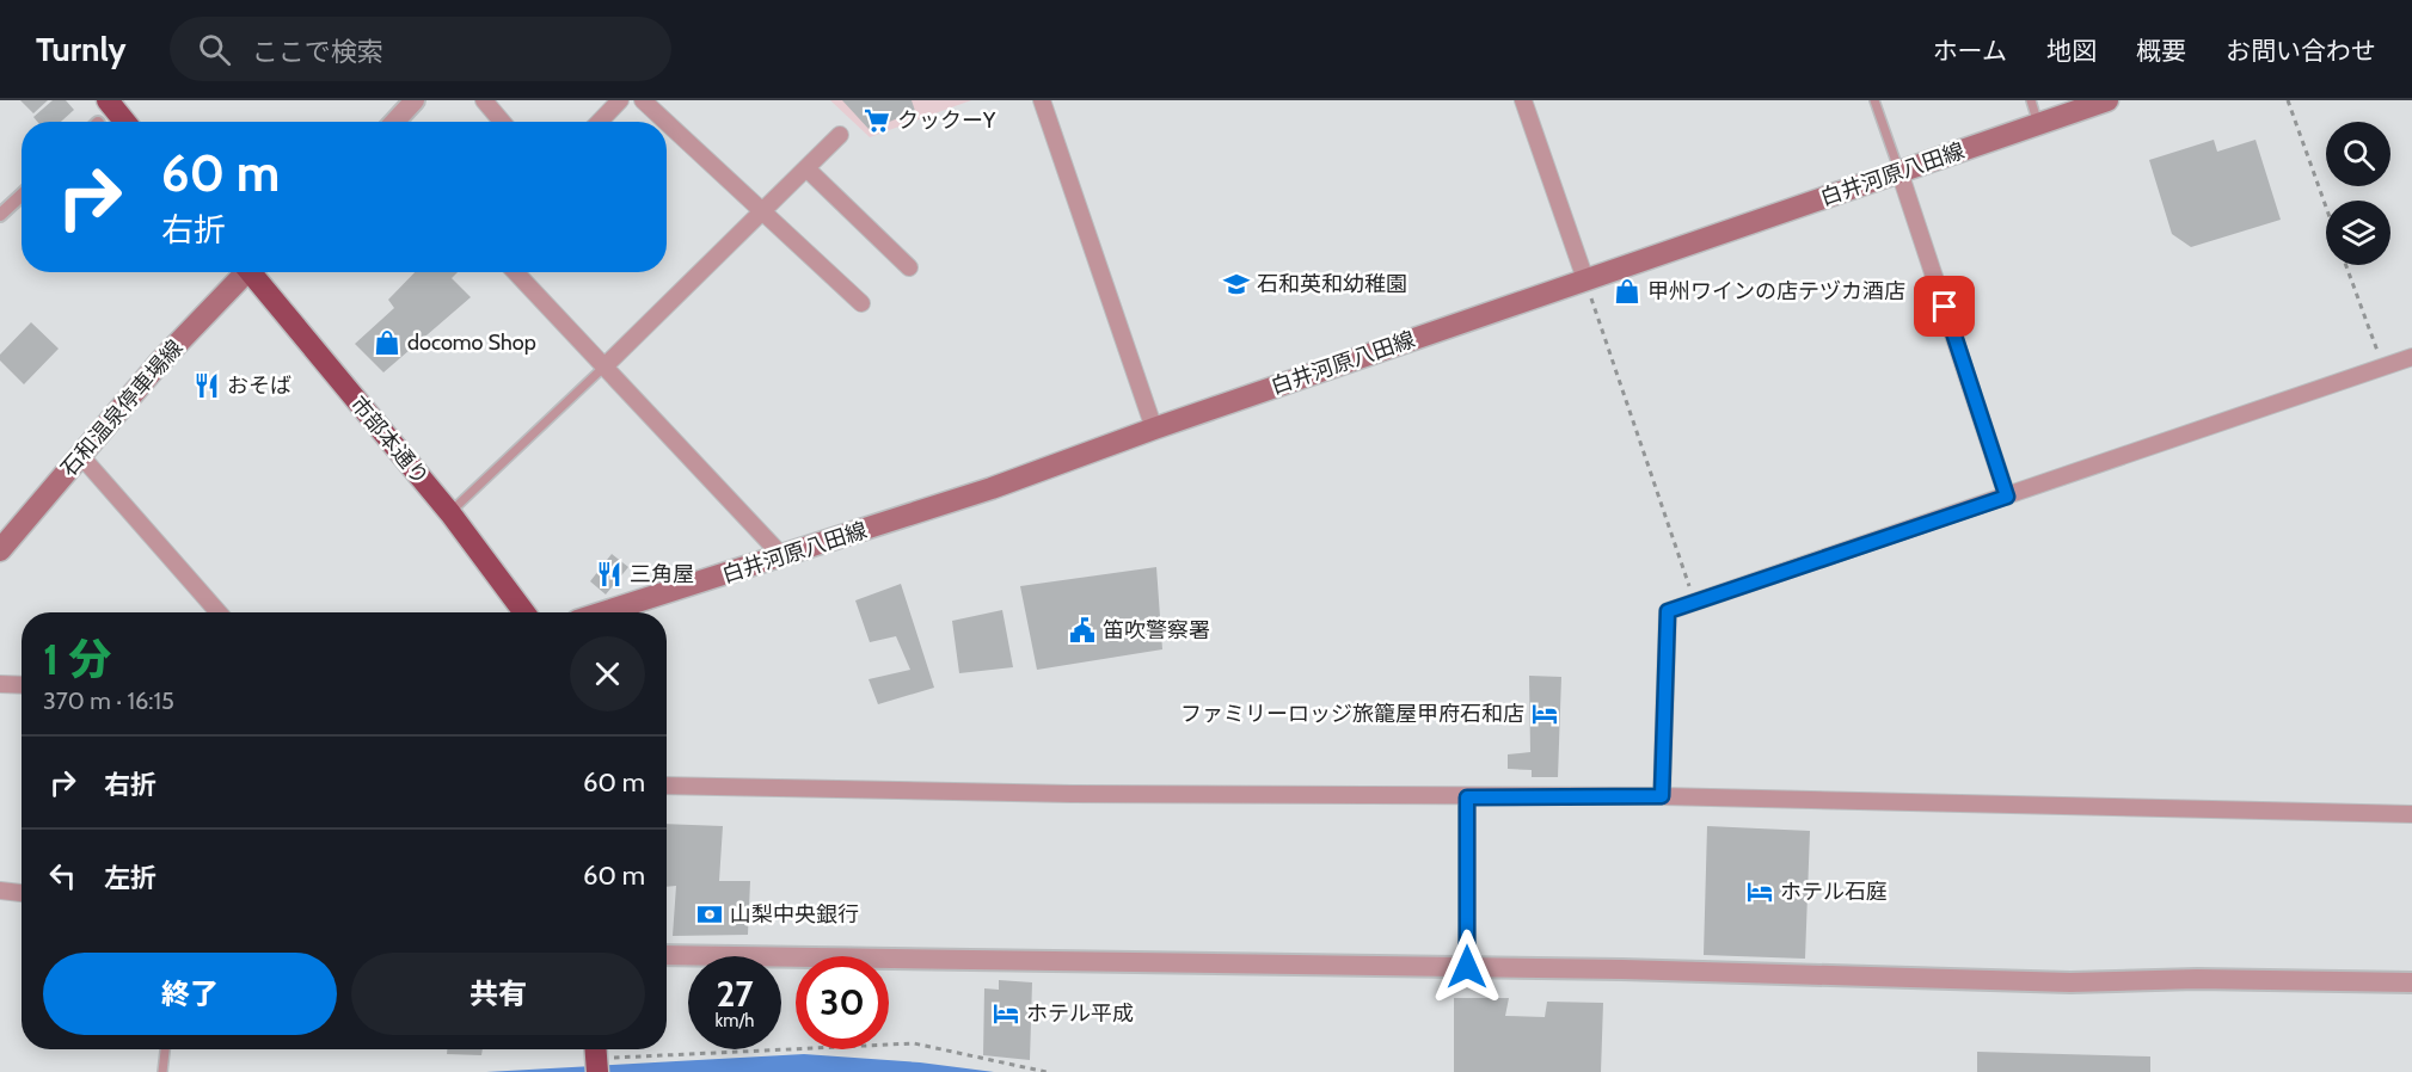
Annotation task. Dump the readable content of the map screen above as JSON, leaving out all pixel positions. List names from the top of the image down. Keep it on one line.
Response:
{"streets":{"highway":["市部本通り"],"main road":["白井河原八田線","石和温泉停車場線"]},"places":{"supermarket":["クックーY"],"school or university":["石和英和幼稚園"],"shop":["甲州ワインの店テヅカ酒店","docomo Shop"],"restaurant":["おそば","三角屋"],"public building":["笛吹警察署"],"hotel":["ファミリーロッジ旅籠屋甲府石和店","ホテル石庭","ホテル平成"],"bank":["山梨中央銀行"]},"page":{"header":"Turnly","search":"ここで検索","nav":["ホーム","地図","概要","お問い合わせ"],"turn":["60 m","右折"],"heading":["1 分","370 m · 16:15"],"list":[{"name":"右折","value":"60 m"},{"name":"左折","value":"60 m"}],"buttons":["終了","共有"],"speed":"27 km/h","limit":"30"}}
